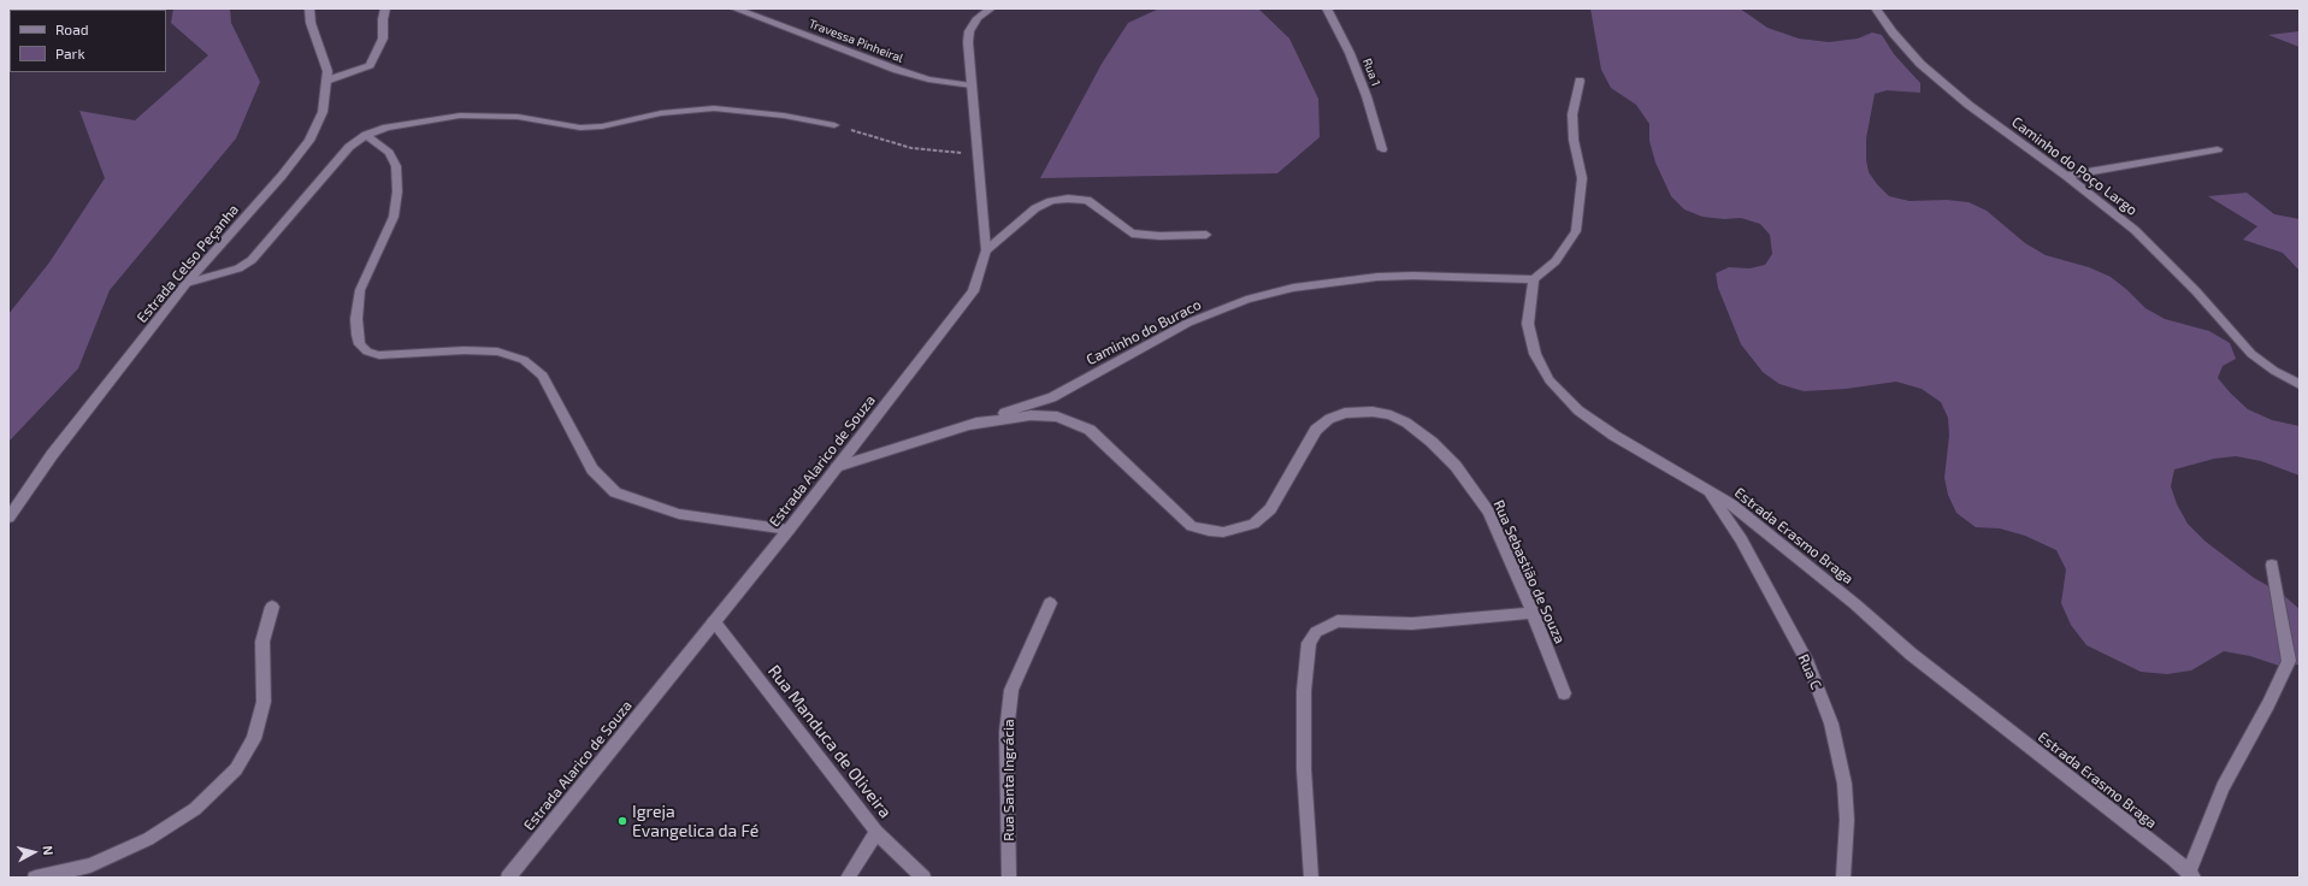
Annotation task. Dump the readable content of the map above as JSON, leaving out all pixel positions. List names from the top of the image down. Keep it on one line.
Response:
{"streets":{"street":["Travessa Pinheiral","Rua 1","Caminho do Poço Largo","Estrada Celso Peçanha","Caminho do Buraco","Estrada Alarico de Souza","Estrada Erasmo Braga","Rua Sebastião de Souza","Rua C","Rua Manduca de Oliveira","Rua Santa Ingrácia"]},"crossings":[["Travessa Pinheiral","Estrada Alarico de Souza"],["Caminho do Buraco","Estrada Alarico de Souza"],["Caminho do Buraco","Estrada Erasmo Braga"],["Caminho do Buraco","Rua Sebastião de Souza"],["Estrada Alarico de Souza","Rua Manduca de Oliveira"],["Estrada Erasmo Braga","Rua C"]],"places":["Igreja Evangelica da Fé"],"legend":["Road","Park"],"north":"right"}
